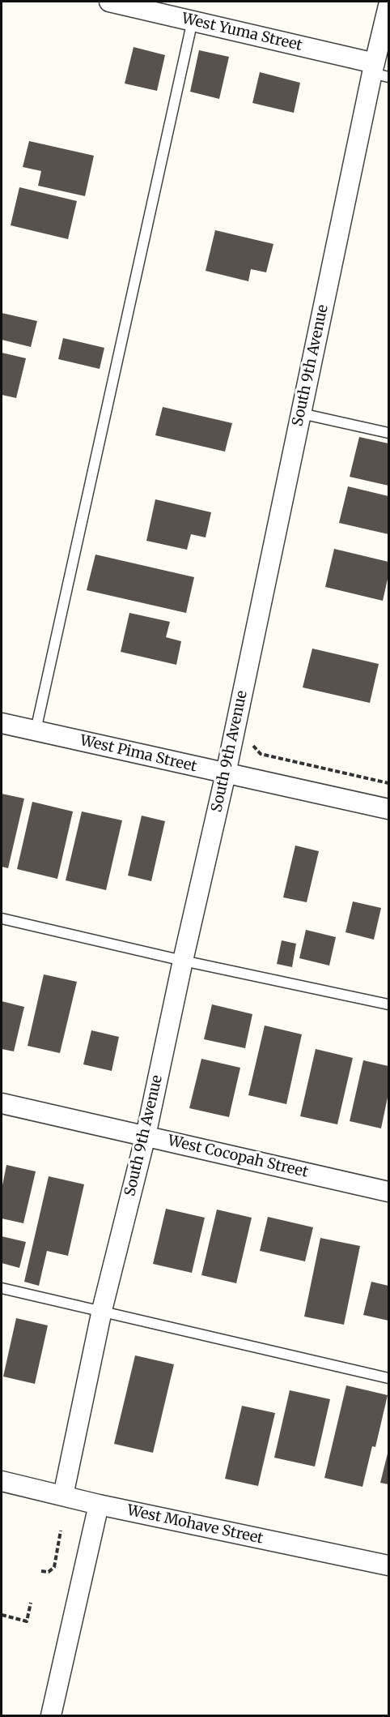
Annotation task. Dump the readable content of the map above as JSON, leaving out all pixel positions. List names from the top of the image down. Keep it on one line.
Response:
{"streets":{"street":["West Yuma Street","South 9th Avenue","West Pima Street","West Cocopah Street","West Mohave Street"]},"crossings":[["West Yuma Street","South 9th Avenue"],["South 9th Avenue","West Pima Street"],["South 9th Avenue","West Cocopah Street"],["South 9th Avenue","West Mohave Street"]]}
